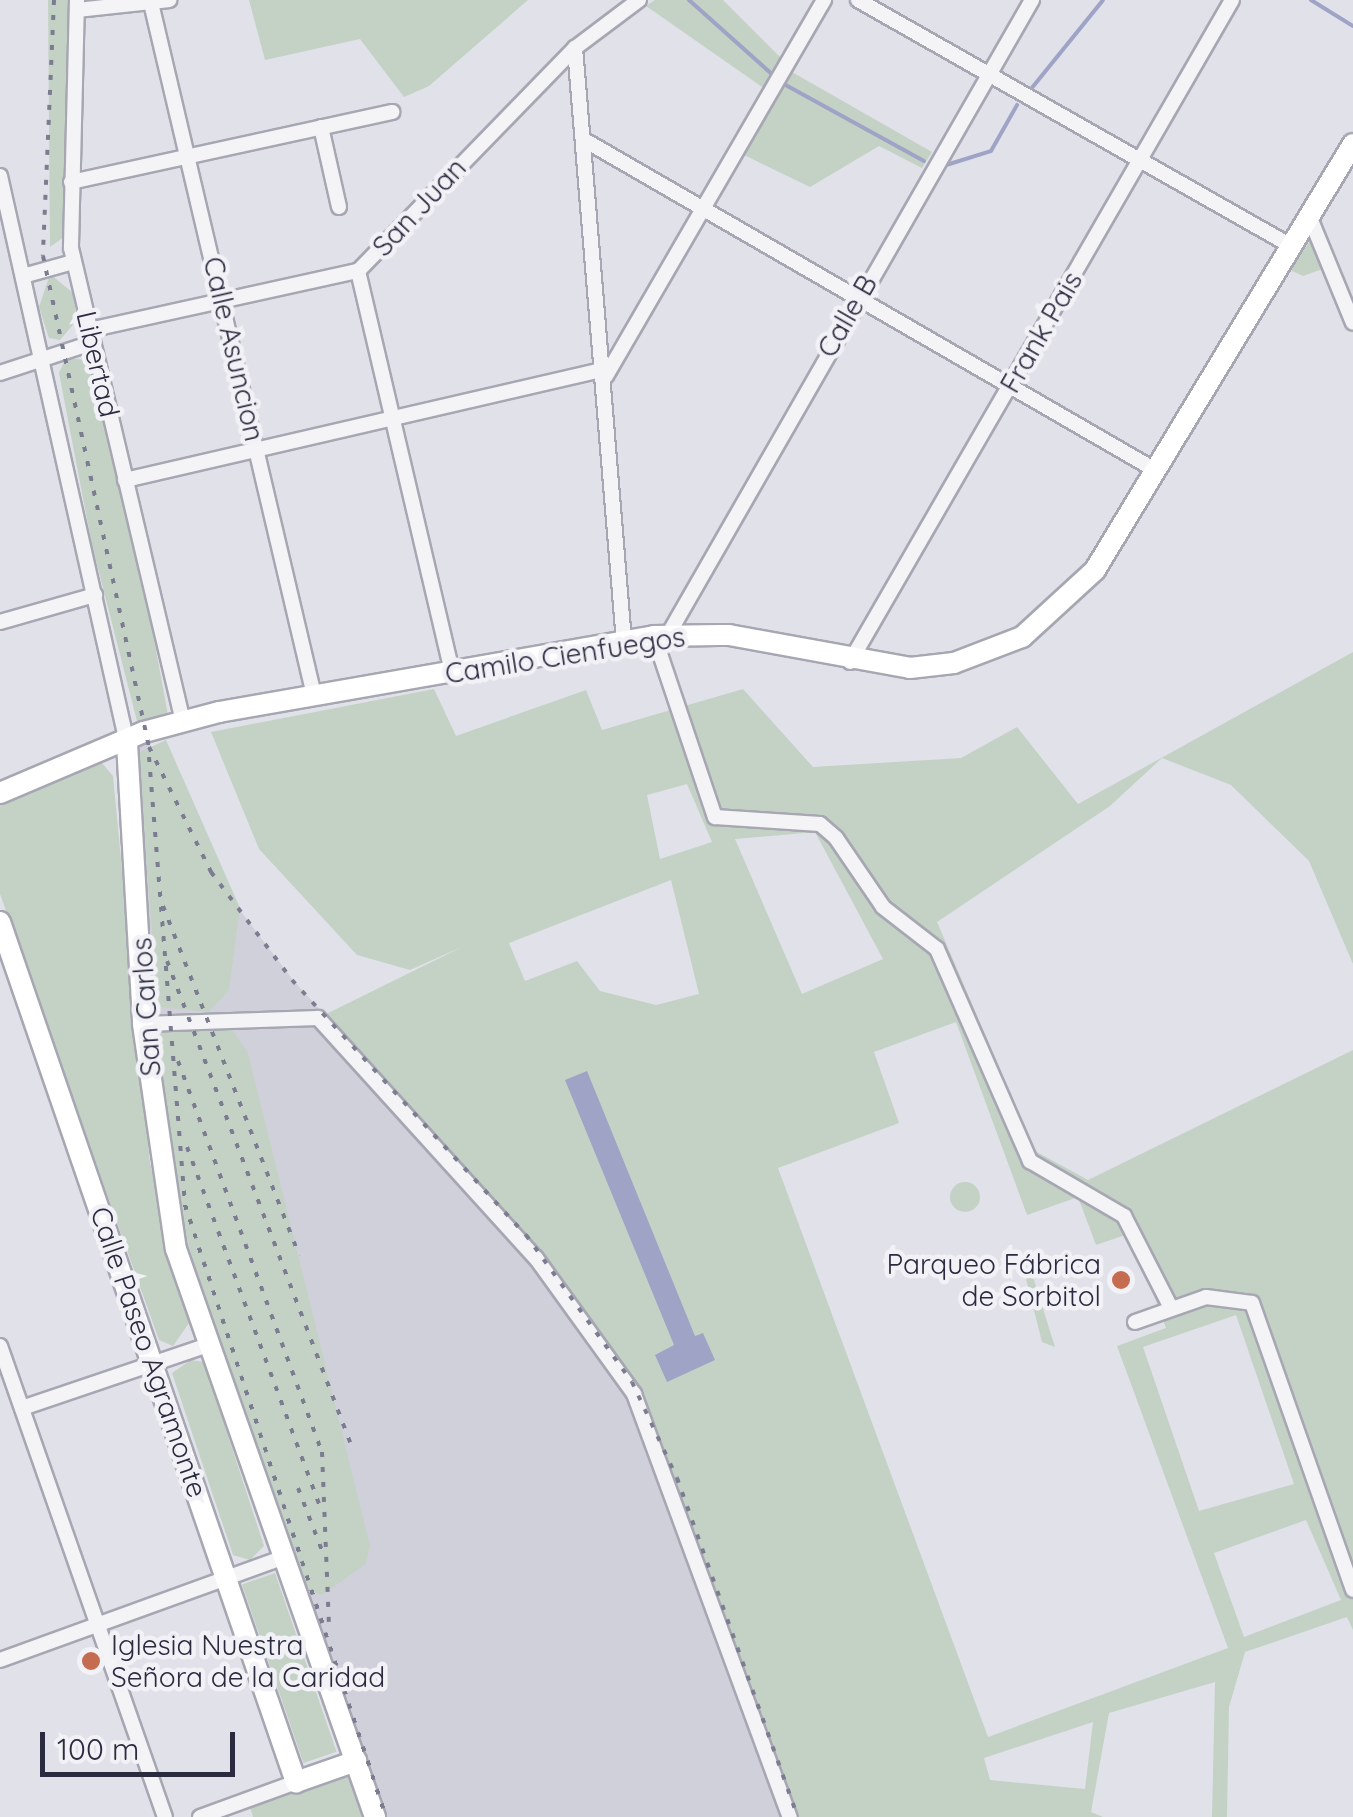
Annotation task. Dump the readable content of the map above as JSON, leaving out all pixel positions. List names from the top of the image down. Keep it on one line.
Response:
{"streets":{"street":["San Juan","Calle B","Frank Pais","Calle Asuncion","Libertad","Camilo Cienfuegos","San Carlos","Calle Paseo Agramonte"]},"crossings":[["San Juan","Calle Asuncion"],["San Juan","Libertad"],["San Juan","San Carlos"],["Calle B","Camilo Cienfuegos"],["Frank Pais","Camilo Cienfuegos"],["Calle Asuncion","Camilo Cienfuegos"],["Libertad","Camilo Cienfuegos"],["Camilo Cienfuegos","San Carlos"]],"places":["Parqueo Fábrica de Sorbitol","Iglesia Nuestra Señora de la Caridad"],"scale_bar":"100 m"}
